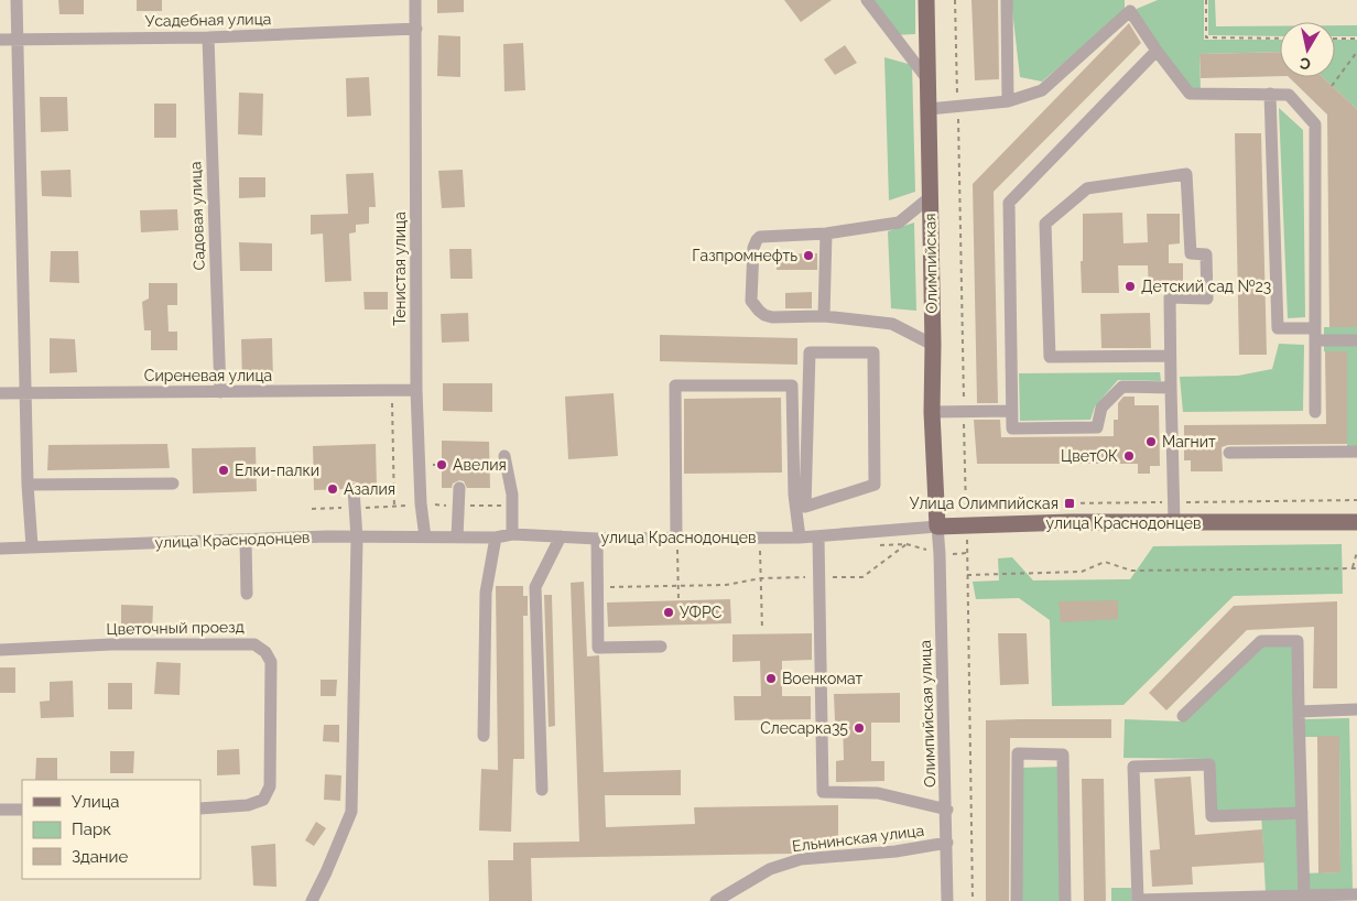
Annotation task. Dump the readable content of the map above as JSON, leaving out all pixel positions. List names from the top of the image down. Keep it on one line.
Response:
{"streets":{"main road":["Олимпийская","улица Краснодонцев"],"street":["Усадебная улица","Садовая улица","Тенистая улица","Сиреневая улица","Цветочный проезд","Олимпийская улица","Ельнинская улица"]},"crossings":[["Усадебная улица","Садовая улица"],["Усадебная улица","Тенистая улица"],["Садовая улица","Сиреневая улица"],["Олимпийская","улица Краснодонцев"],["Олимпийская","Олимпийская улица"],["Тенистая улица","Сиреневая улица"],["Тенистая улица","улица Краснодонцев"],["улица Краснодонцев","Олимпийская улица"],["Олимпийская улица","Ельнинская улица"]],"places":{"other":["Газпромнефть","Детский сад №23","Магнит","ЦветОК","Авелия","Елки-палки","Азалия","УФРС","Военкомат","Слесарка35"],"transit":["Улица Олимпийская"]},"legend":["Улица","Парк","Здание"],"north":"bottom"}
